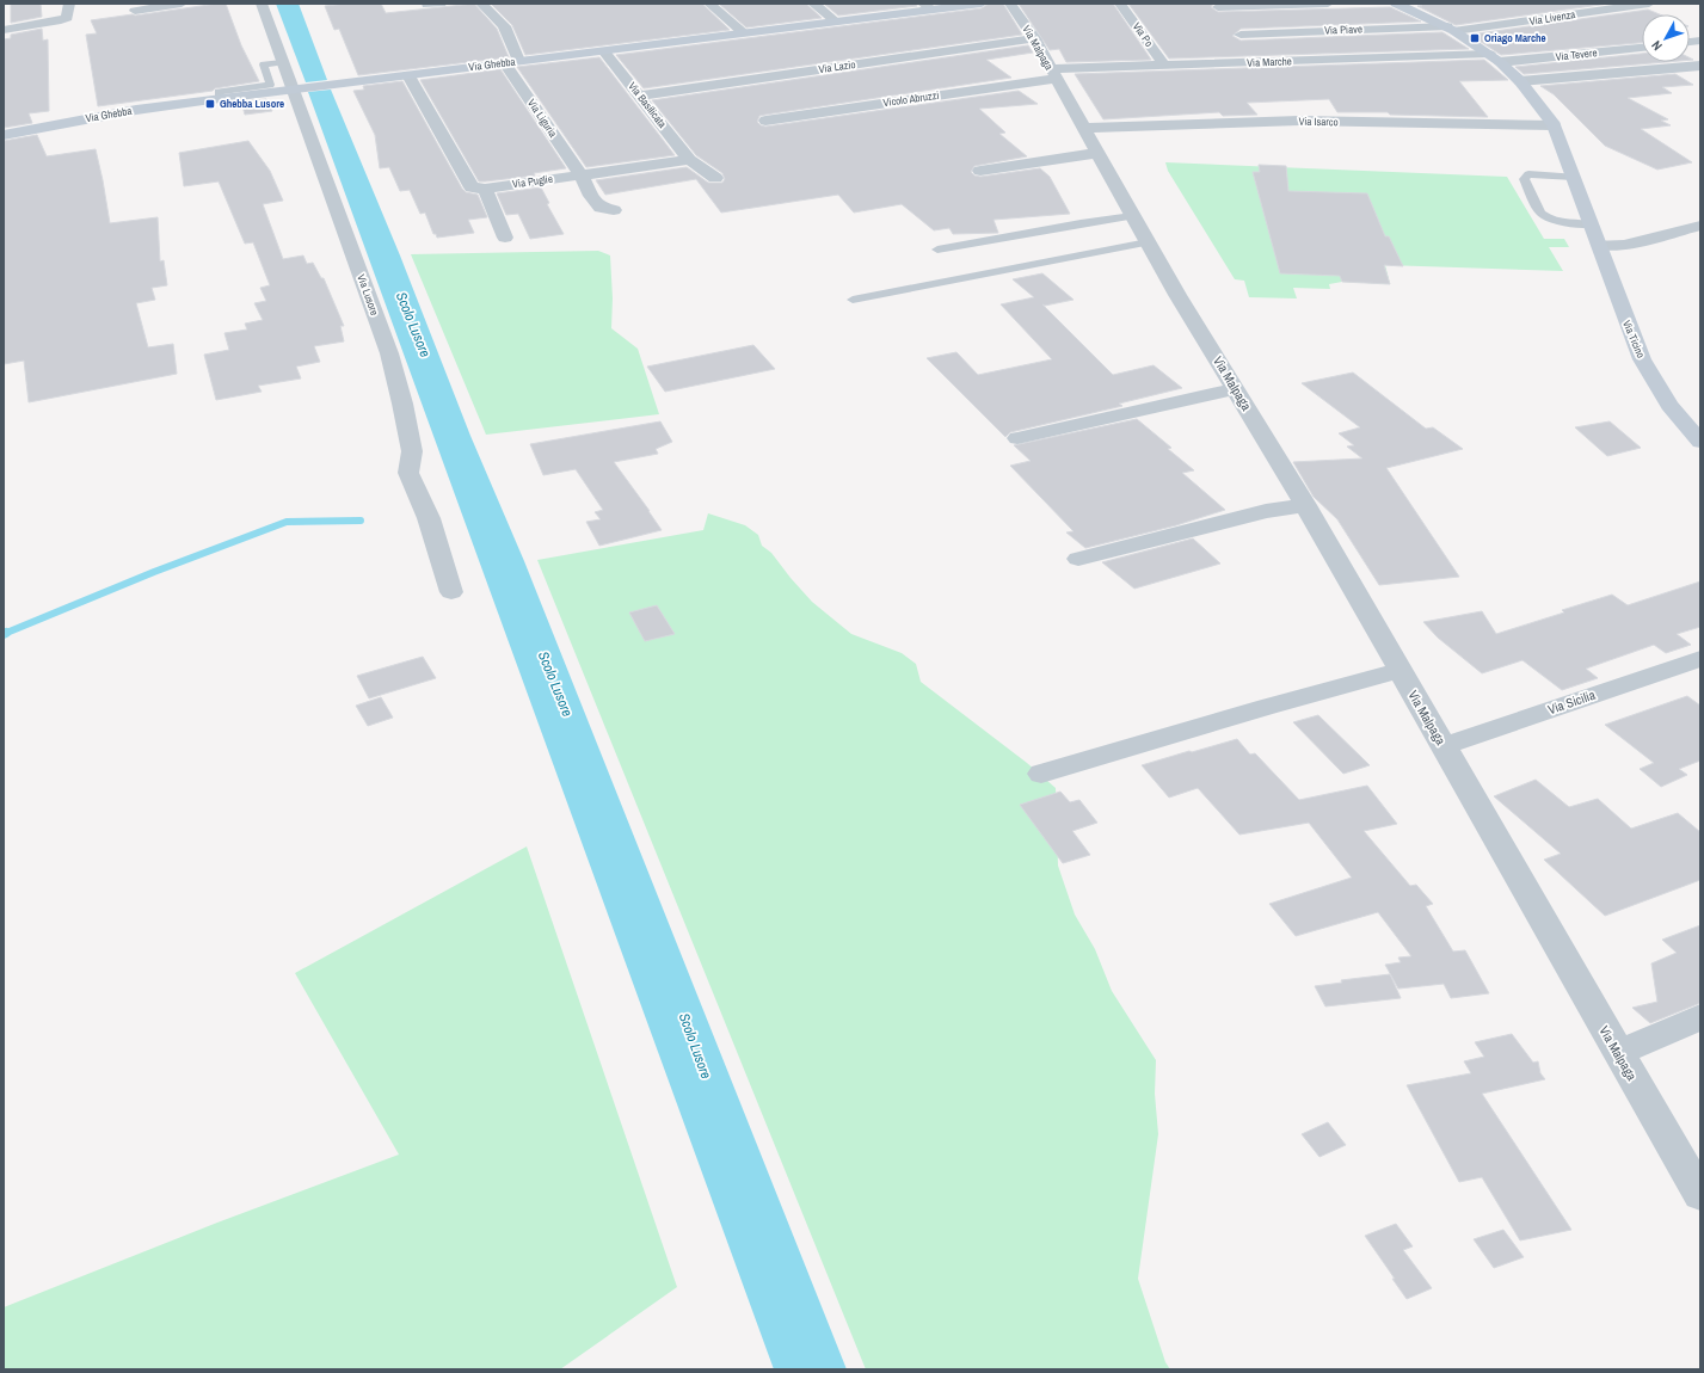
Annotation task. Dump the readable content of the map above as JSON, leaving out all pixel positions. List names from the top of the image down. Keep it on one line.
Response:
{"streets":{"street":["Via Livenza","Via Piave","Via Po","Via Malpaga","Via Tevere","Via Marche","Via Ghebba","Via Lazio","Vicolo Abruzzi","Via Basilicata","Via Liguria","Via Isarco","Via Puglie","Via Lusore","Via Ticino","Via Sicilia"]},"crossings":[["Via Livenza","Via Piave"],["Via Livenza","Via Ticino"],["Via Piave","Via Ticino"],["Via Po","Via Marche"],["Via Malpaga","Via Marche"],["Via Malpaga","Via Lazio"],["Via Malpaga","Vicolo Abruzzi"],["Via Malpaga","Via Isarco"],["Via Malpaga","Via Sicilia"],["Via Tevere","Via Marche"],["Via Tevere","Via Ticino"],["Via Marche","Vicolo Abruzzi"],["Via Marche","Via Ticino"],["Via Ghebba","Via Basilicata"],["Via Ghebba","Via Liguria"],["Via Ghebba","Via Lusore"],["Via Lazio","Via Basilicata"],["Via Basilicata","Via Puglie"],["Via Liguria","Via Puglie"],["Via Isarco","Via Ticino"]],"water":["Scolo Lusore"],"places":{"transit":["Oriago Marche","Ghebba Lusore"]},"north":"bottom left"}
